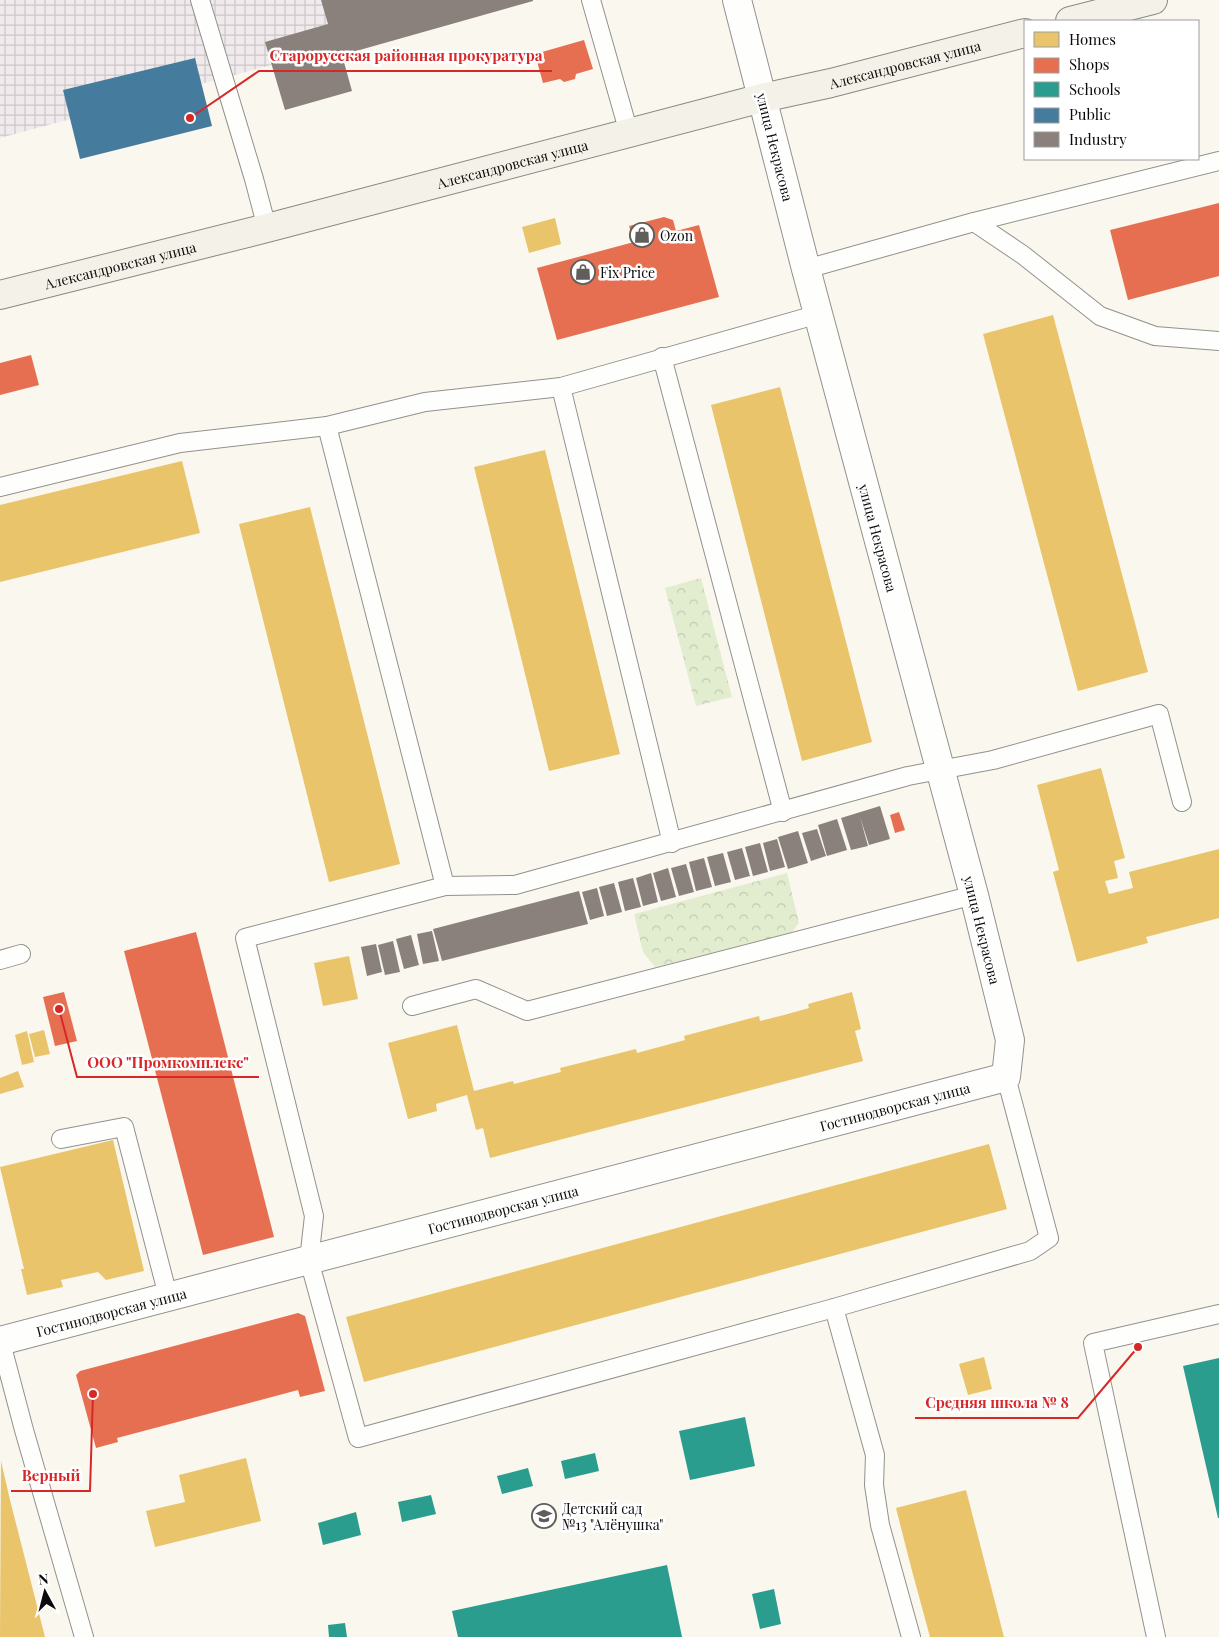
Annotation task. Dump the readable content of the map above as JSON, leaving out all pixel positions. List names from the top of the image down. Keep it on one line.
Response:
{"streets":{"street":["Александровская улица","улица Некрасова","Гостинодворская улица"]},"crossings":[["Александровская улица","улица Некрасова"],["улица Некрасова","Гостинодворская улица"]],"places":{"other":["Старорусская районная прокуратура","ООО \"Промкомплекс\"","Средняя школа № 8","Верный"],"shop":["Ozon","Fix Price"],"school or university":["Детский сад №13 \"Алёнушка\""]},"legend":["Homes","Shops","Schools","Public","Industry"],"north":"top"}
